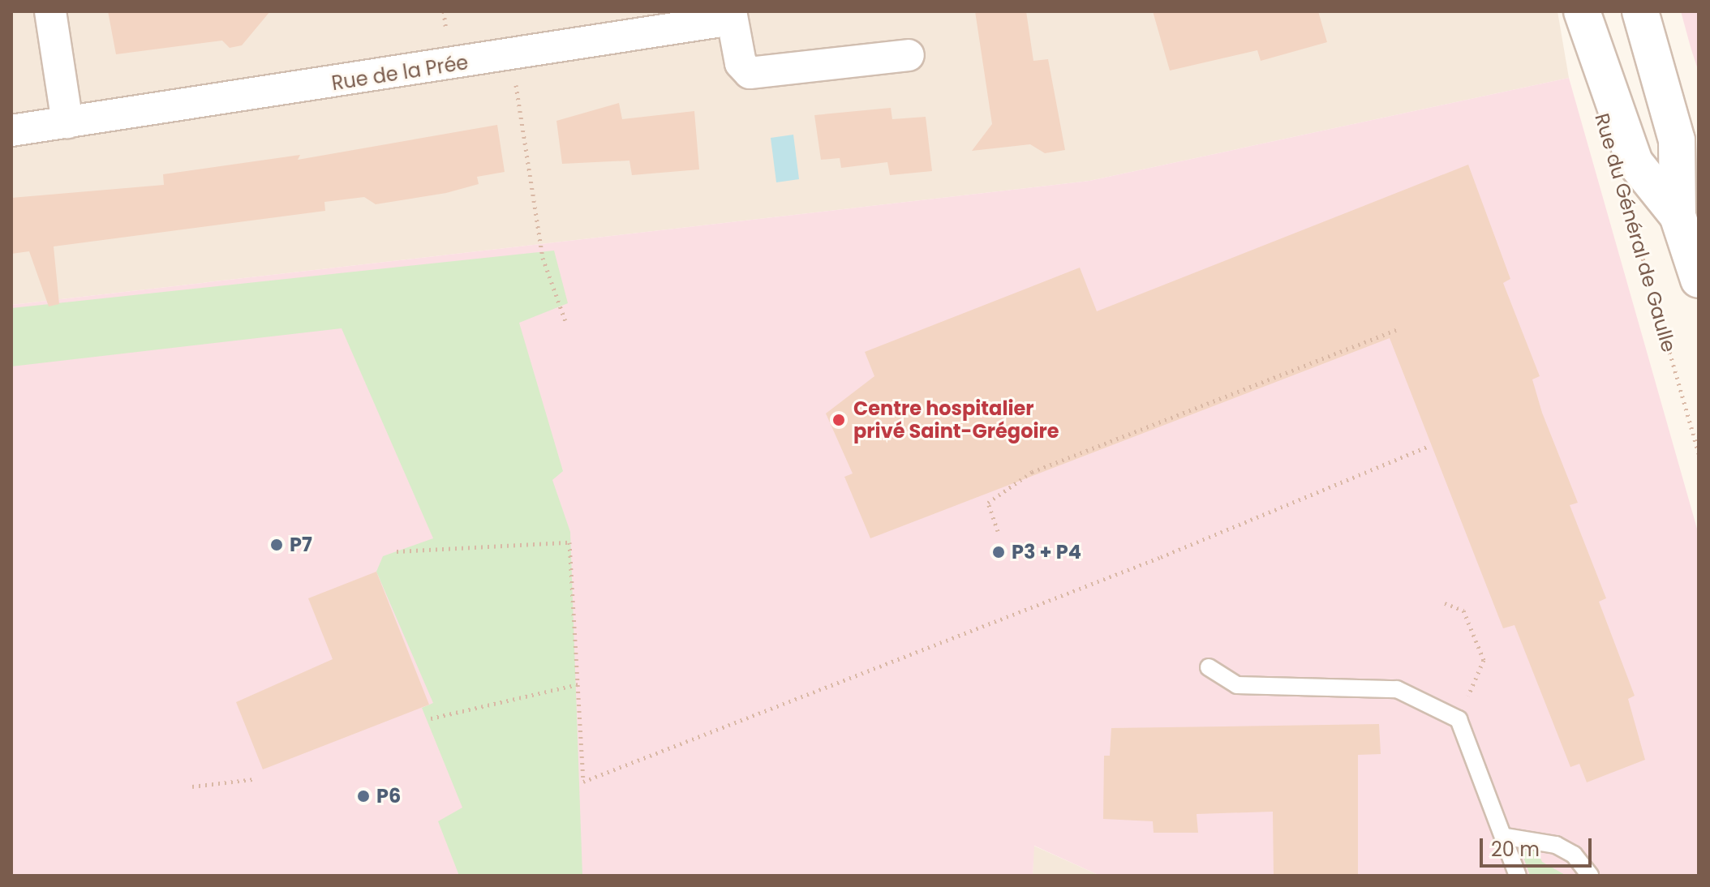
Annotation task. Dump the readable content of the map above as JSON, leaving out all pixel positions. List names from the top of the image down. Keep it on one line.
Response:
{"streets":{"main road":["Rue du Général de Gaulle"],"street":["Rue de la Prée"]},"places":["Centre hospitalier privé Saint-Grégoire","P7","P3 + P4","P6"],"scale_bar":"20 m"}
